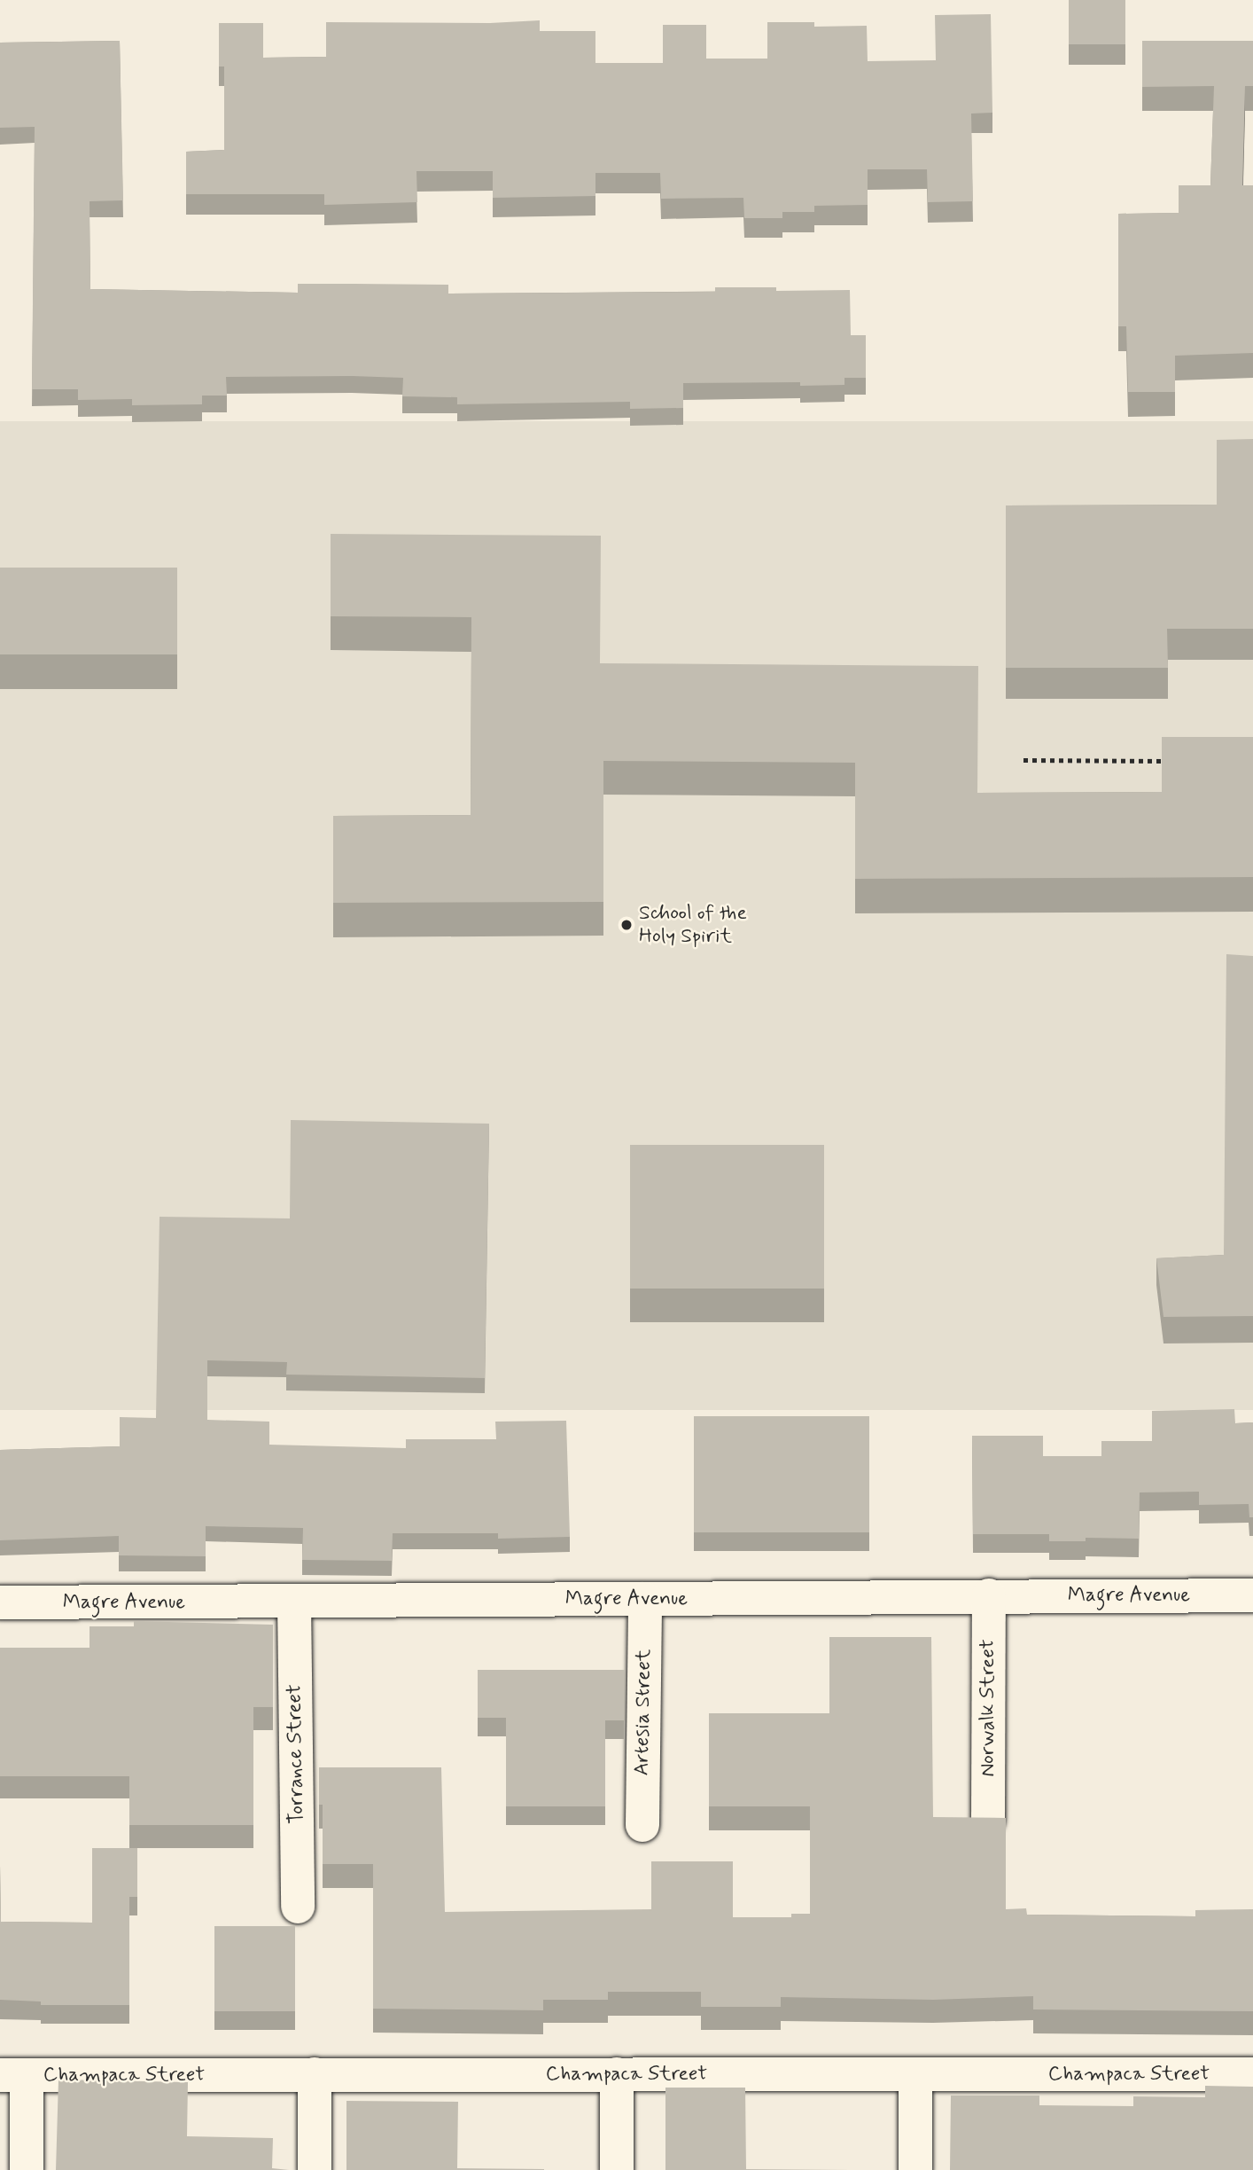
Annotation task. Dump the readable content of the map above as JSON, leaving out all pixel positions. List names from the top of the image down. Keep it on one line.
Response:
{"streets":{"street":["Magre Avenue","Norwalk Street","Artesia Street","Torrance Street","Champaca Street"]},"crossings":[["Magre Avenue","Norwalk Street"],["Magre Avenue","Artesia Street"],["Magre Avenue","Torrance Street"]],"places":["School of the Holy Spirit"]}
